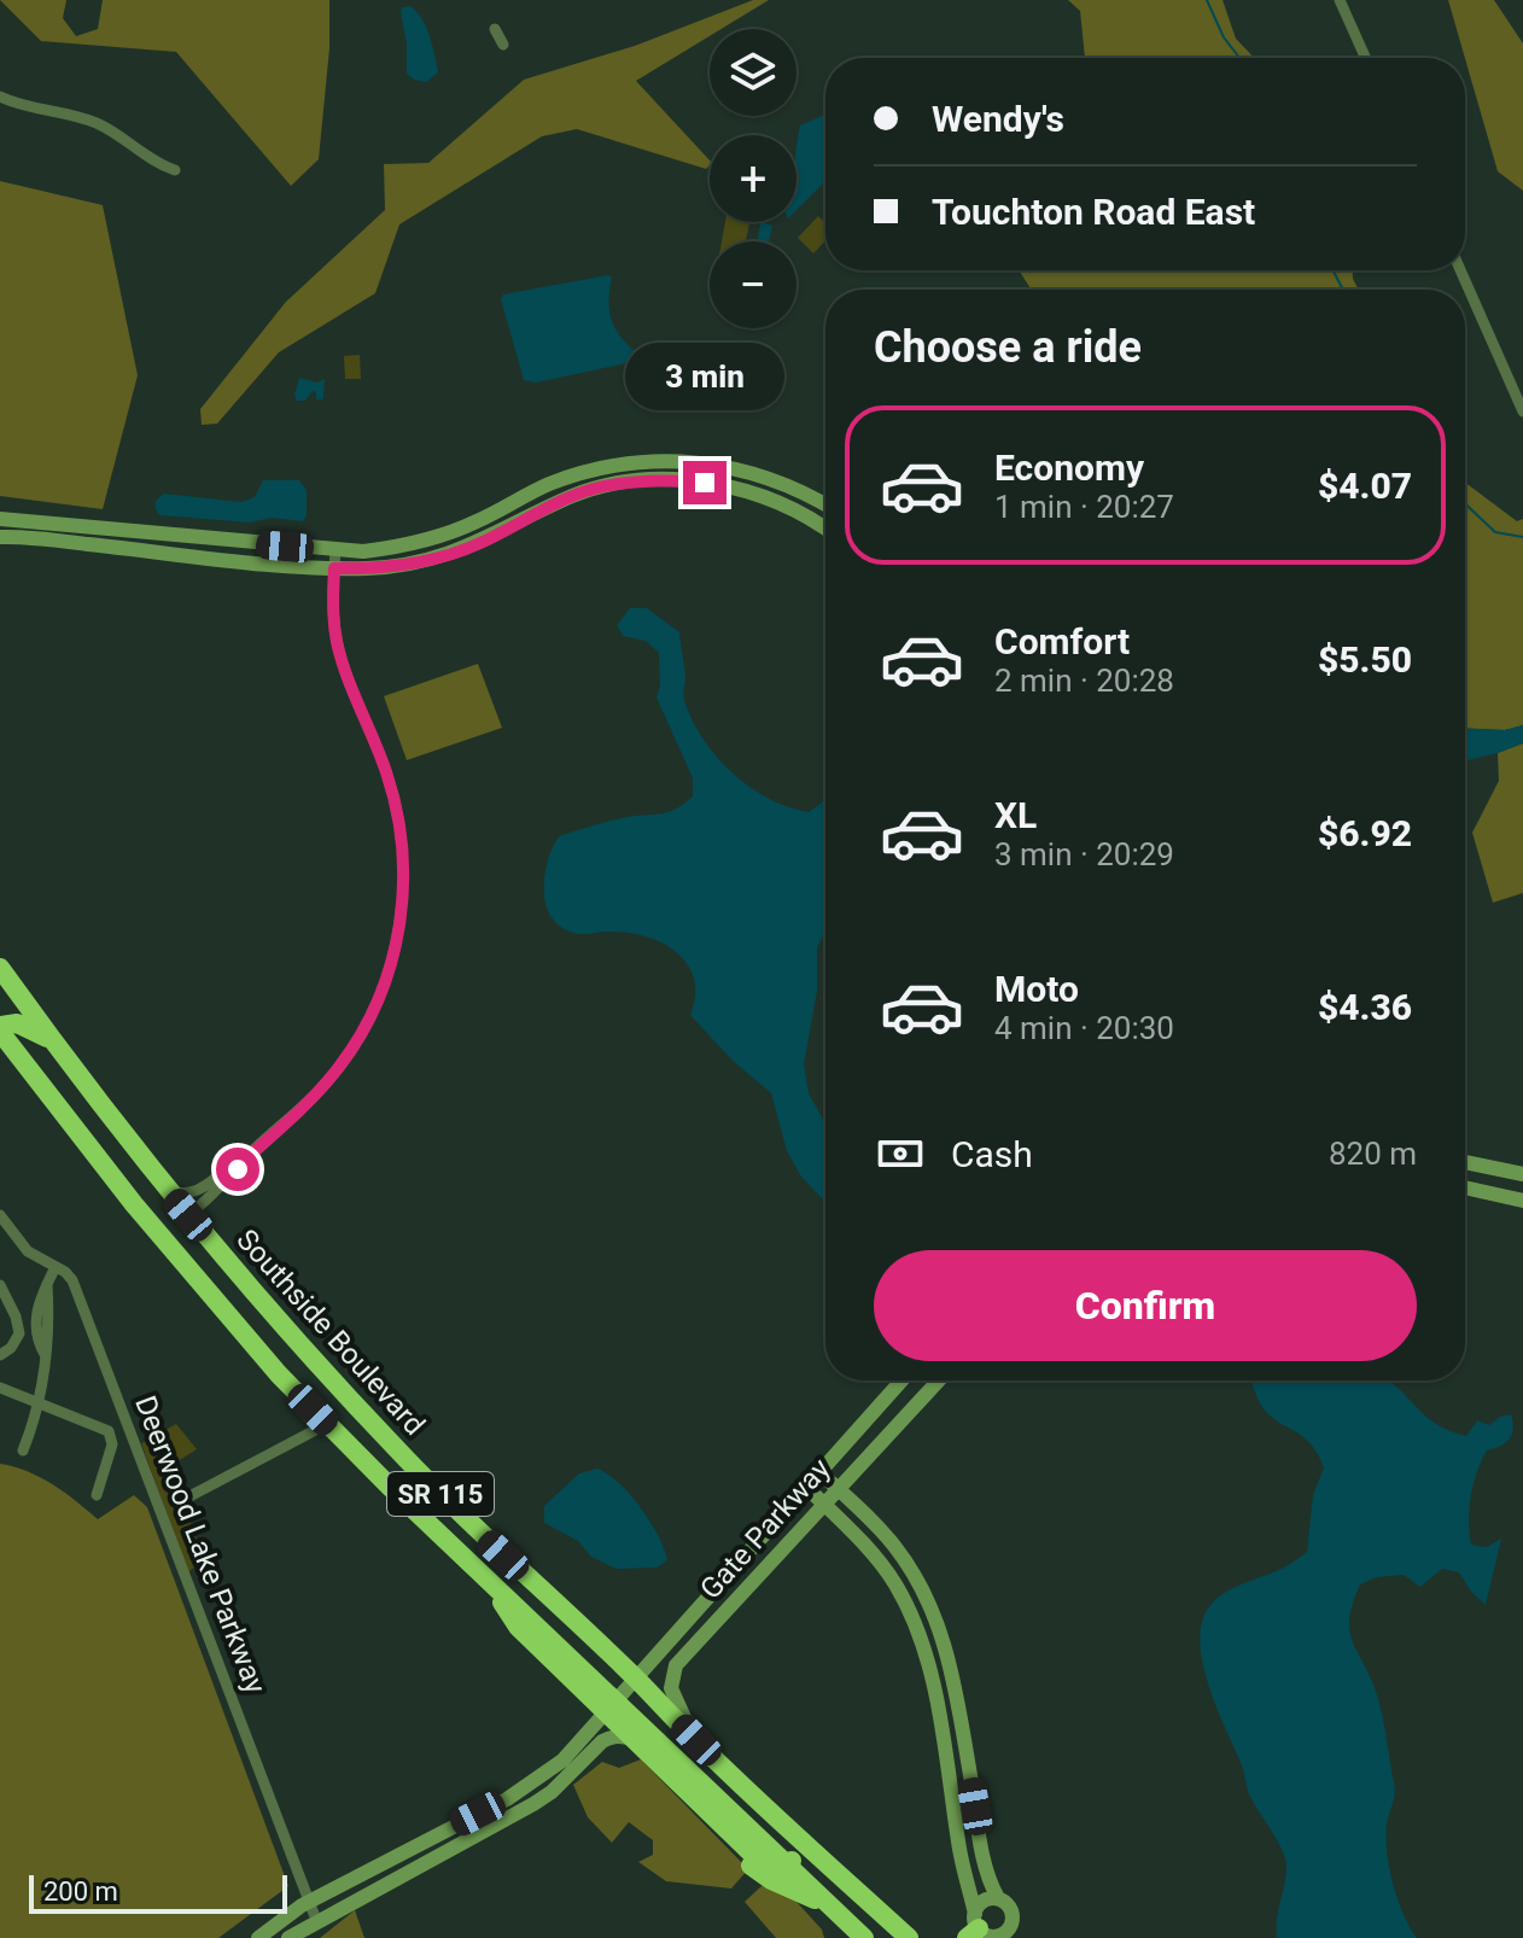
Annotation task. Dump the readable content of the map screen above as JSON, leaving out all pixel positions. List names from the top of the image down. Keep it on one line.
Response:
{"streets":{"highway":["Southside Boulevard","SR 115"],"street":["Gate Parkway","Deerwood Lake Parkway"]},"crossings":[["Southside Boulevard","Gate Parkway"],["Gate Parkway","Deerwood Lake Parkway"]],"scale_bar":"200 m","page":{"map_buttons":["+","−"],"banner":["Wendy's","Touchton Road East"],"heading":"Choose a ride","bubble":"3 min","list":[{"name":"Economy","note":"1 min · 20:27","value":"$4.07"},{"name":"Comfort","note":"2 min · 20:28","value":"$5.50"},{"name":"XL","note":"3 min · 20:29","value":"$6.92"},{"name":"Moto","note":"4 min · 20:30","value":"$4.36"}],"pay":["Cash","820 m"],"buttons":"Confirm","scale":"200 m"}}
